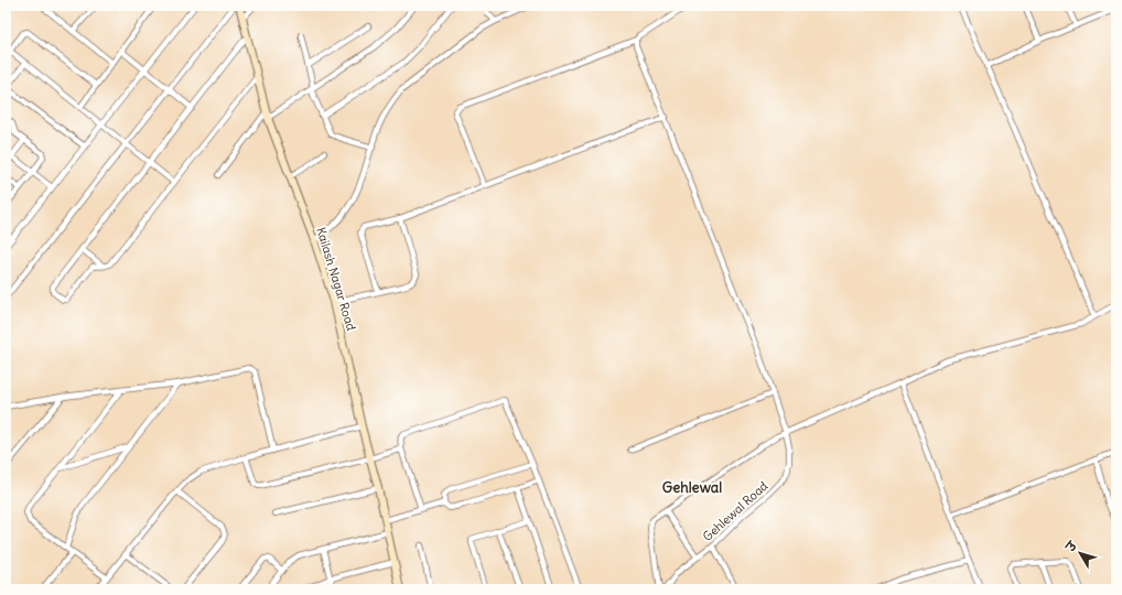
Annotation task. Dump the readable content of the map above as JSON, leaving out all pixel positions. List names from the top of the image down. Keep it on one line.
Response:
{"streets":{"street":["Kailash Nagar Road","Gehlewal Road"]},"districts":["Gehlewal"],"north":"top left"}
